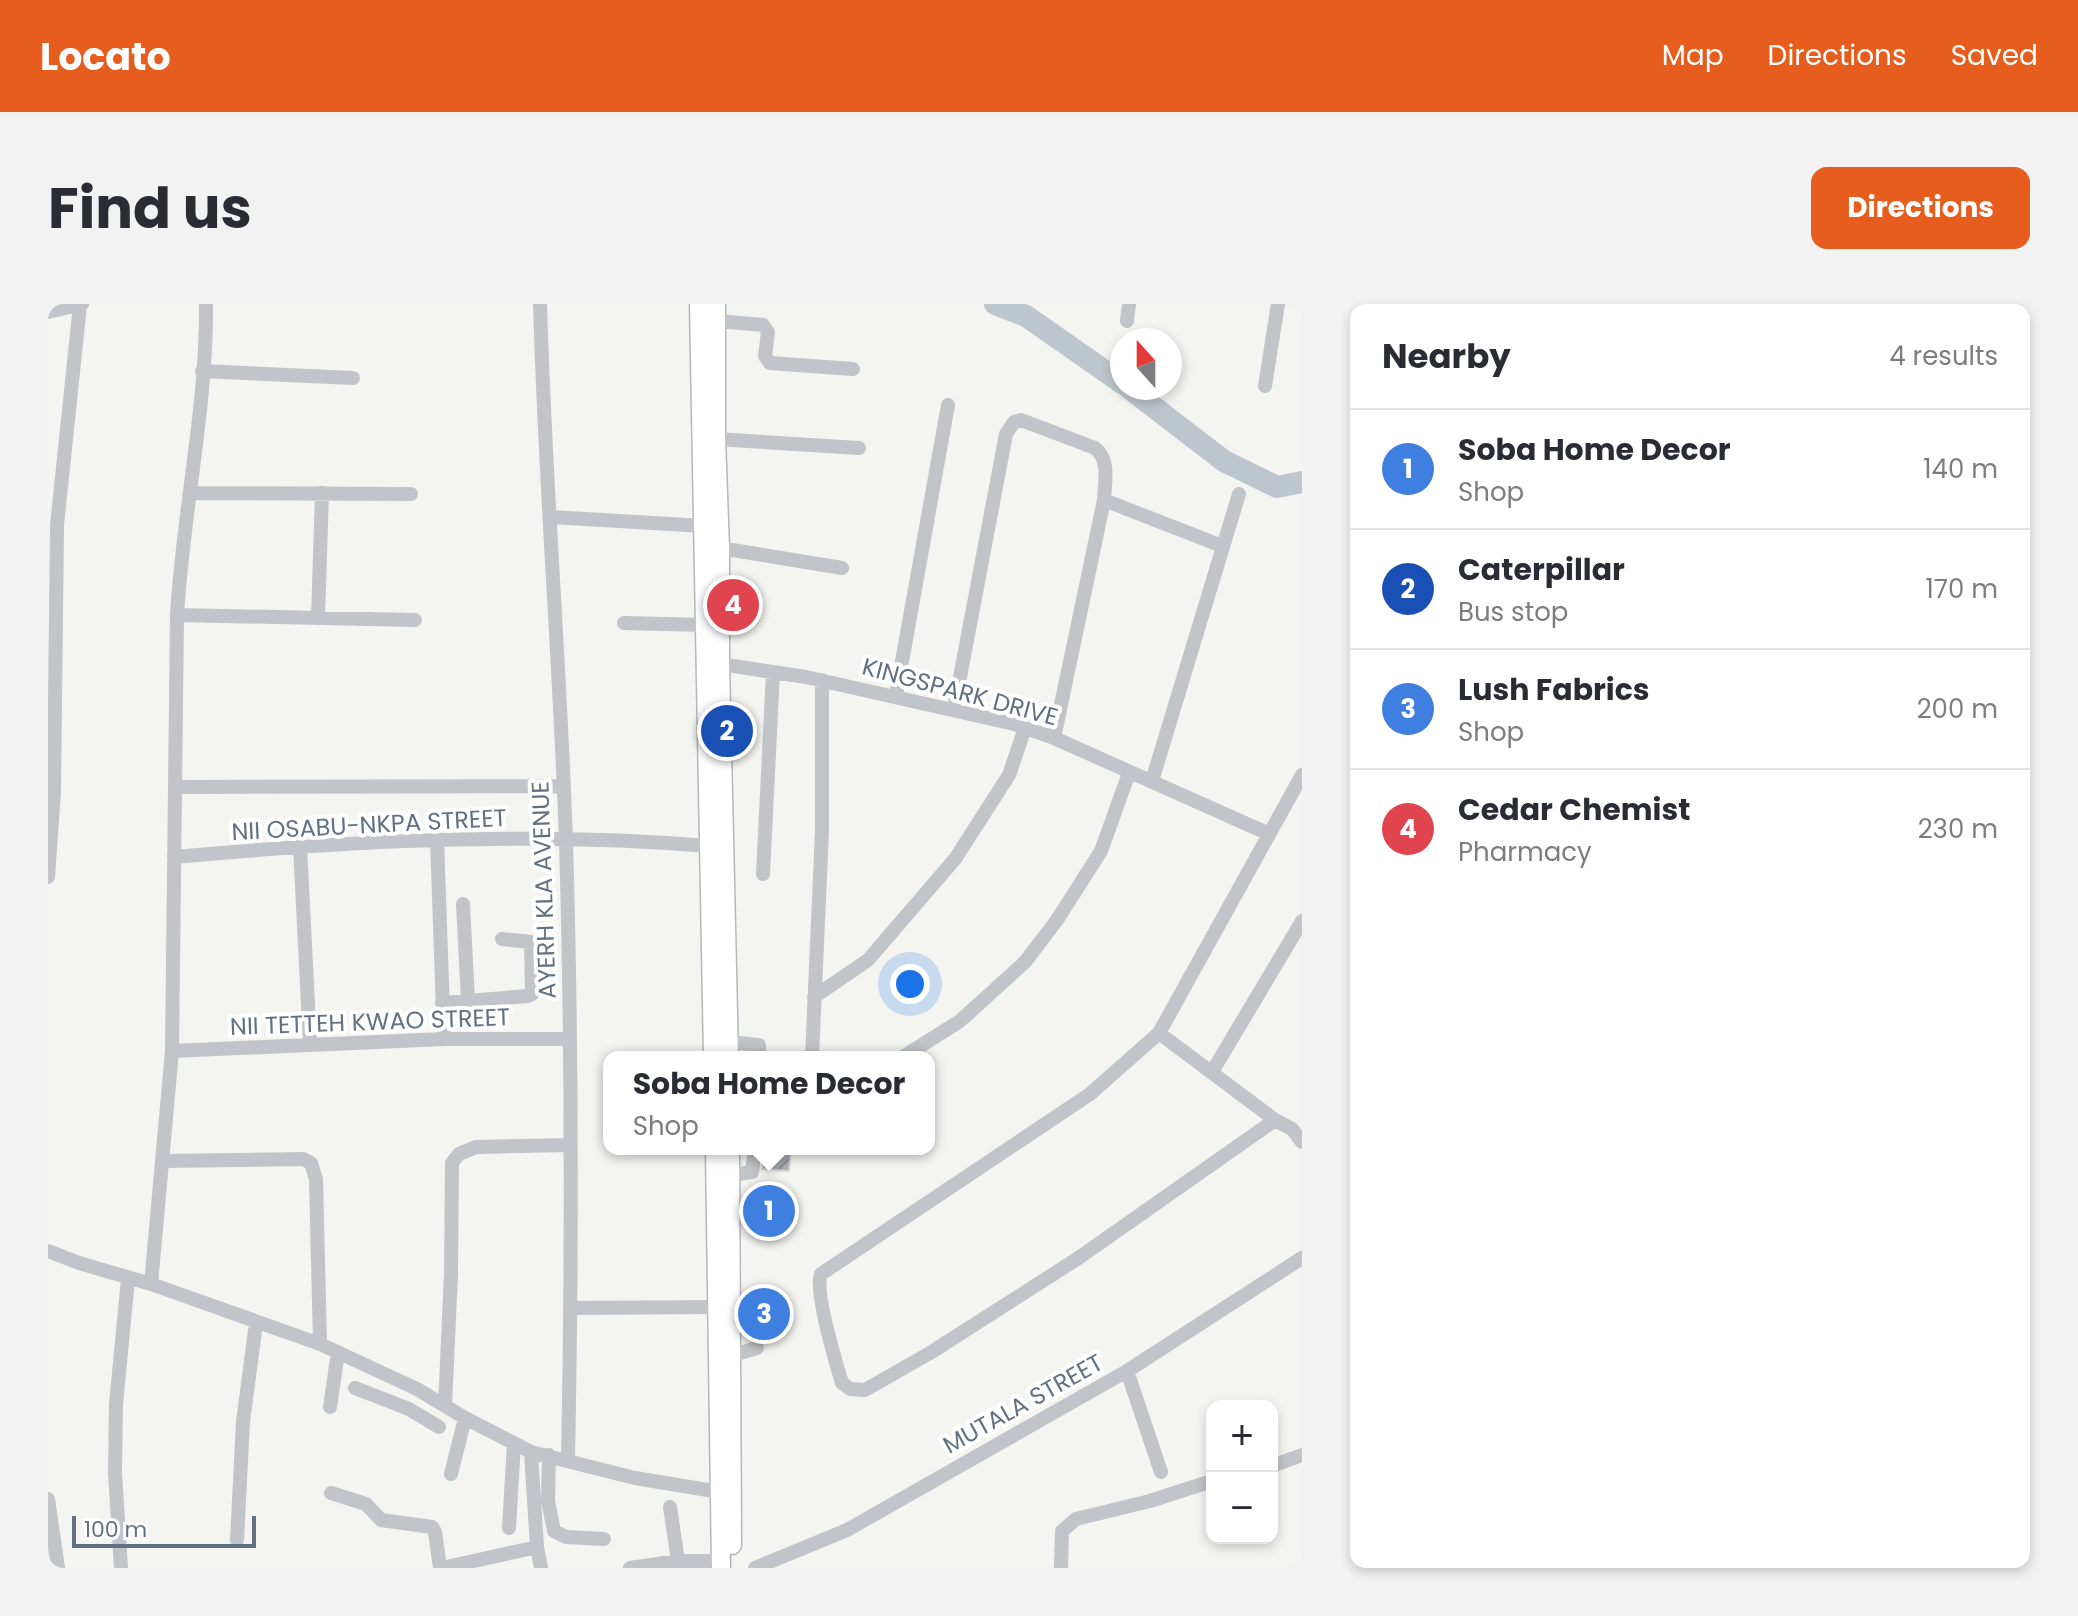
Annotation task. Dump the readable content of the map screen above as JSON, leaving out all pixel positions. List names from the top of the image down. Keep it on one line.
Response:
{"streets":{"street":["KINGSPARK DRIVE","NII OSABU-NKPA STREET","AYERH KLA AVENUE","NII TETTEH KWAO STREET","MUTALA STREET"]},"crossings":[["NII OSABU-NKPA STREET","AYERH KLA AVENUE"],["AYERH KLA AVENUE","NII TETTEH KWAO STREET"]],"scale_bar":"100 m","north":"top","page":{"header":"Locato","nav":["Map","Directions","Saved"],"title":"Find us","buttons":"Directions","heading":["Nearby","4 results"],"list":[{"mark":"1","name":"Soba Home Decor","note":"Shop","value":"140 m"},{"mark":"2","name":"Caterpillar","note":"Bus stop","value":"170 m"},{"mark":"3","name":"Lush Fabrics","note":"Shop","value":"200 m"},{"mark":"4","name":"Cedar Chemist","note":"Pharmacy","value":"230 m"}],"pins":["4","2","1","3"],"popup":["Soba Home Decor","Shop"],"map_buttons":["+","−"],"scale":"100 m"}}
